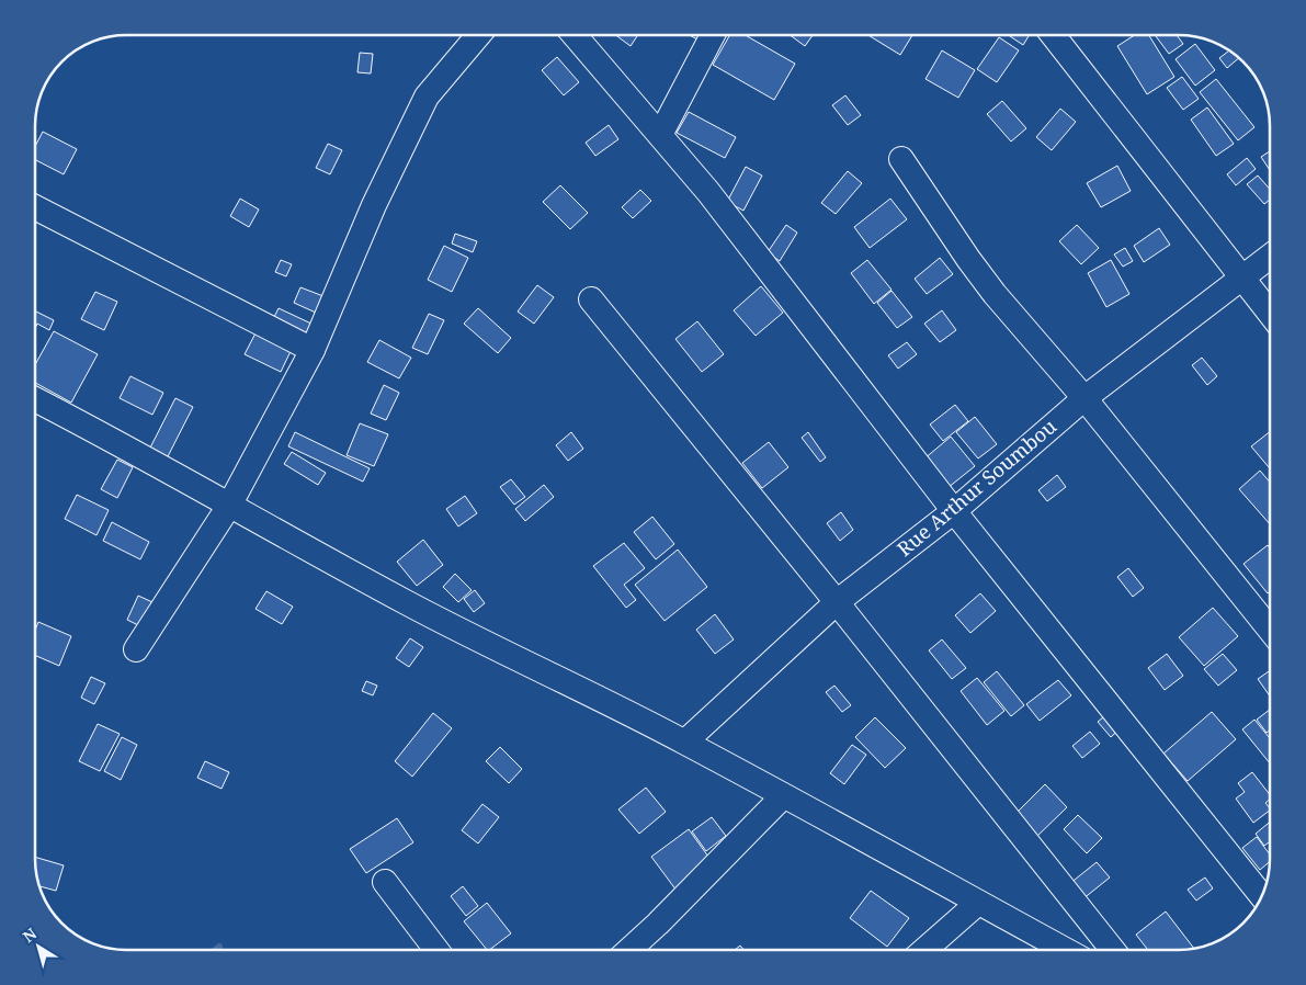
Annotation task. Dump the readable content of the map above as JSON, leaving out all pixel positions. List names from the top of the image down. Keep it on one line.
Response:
{"streets":{"street":["Rue Arthur Soumbou"]},"north":"top left"}
